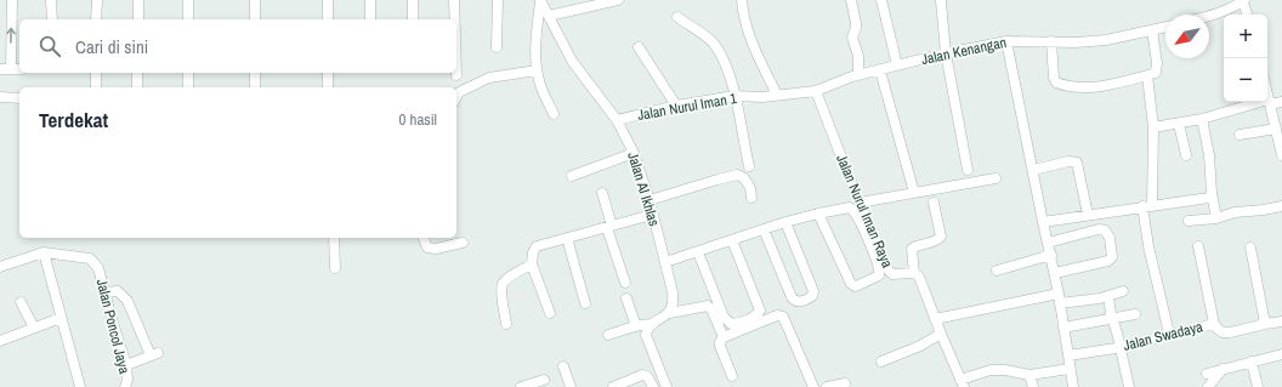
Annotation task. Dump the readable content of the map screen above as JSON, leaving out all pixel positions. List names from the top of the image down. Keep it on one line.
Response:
{"streets":{"street":["Jalan Kenangan","Jalan Nurul Iman 1","Jalan Al Ikhlas","Jalan Nurul Iman Raya","Jalan Poncol Jaya","Jalan Swadaya"]},"crossings":[["Jalan Kenangan","Jalan Nurul Iman 1"],["Jalan Kenangan","Jalan Nurul Iman Raya"],["Jalan Nurul Iman 1","Jalan Al Ikhlas"],["Jalan Nurul Iman 1","Jalan Nurul Iman Raya"]],"north":"bottom left","page":{"map_buttons":["+","−"],"search":"Cari di sini","heading":["Terdekat","0 hasil"]}}
